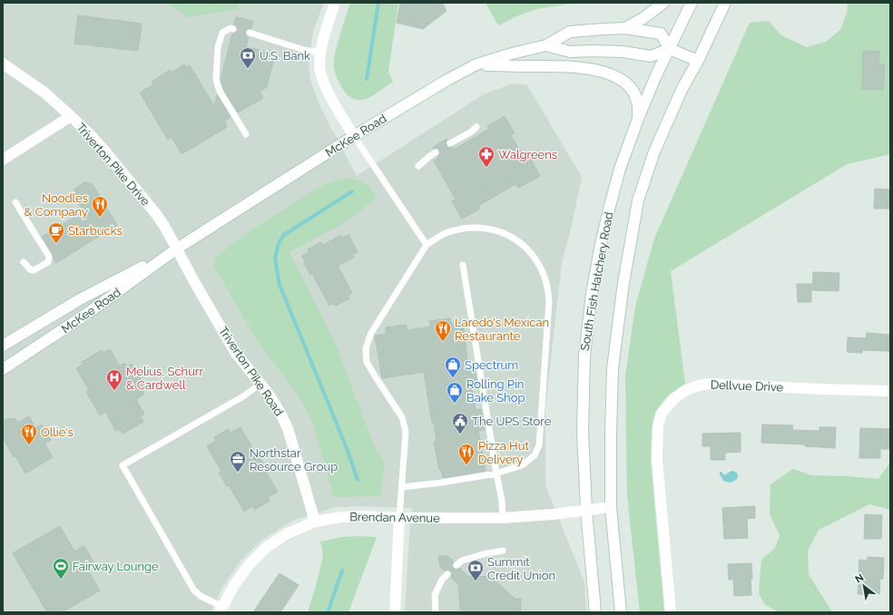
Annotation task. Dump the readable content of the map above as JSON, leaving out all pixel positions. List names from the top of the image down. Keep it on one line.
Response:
{"streets":{"main road":["McKee Road","Triverton Pike Drive","South Fish Hatchery Road","Triverton Pike Road","Dellvue Drive","Brendan Avenue"]},"crossings":[["McKee Road","Triverton Pike Drive"],["McKee Road","South Fish Hatchery Road"],["McKee Road","Triverton Pike Road"],["Triverton Pike Drive","Triverton Pike Road"],["South Fish Hatchery Road","Brendan Avenue"],["Triverton Pike Road","Brendan Avenue"]],"places":{"bank":["U.S. Bank","Summit Credit Union"],"pharmacy":["Walgreens"],"restaurant":["Noodles & Company","Laredo's Mexican Restaurante","Ollie's","Pizza Hut Delivery"],"cafe":["Starbucks"],"shop":["Spectrum","Rolling Pin Bake Shop"],"hospital":["Melius, Schurr & Cardwell"],"public building":["The UPS Store"],"office":["Northstar Resource Group"],"sports":["Fairway Lounge"]},"north":"top left"}
